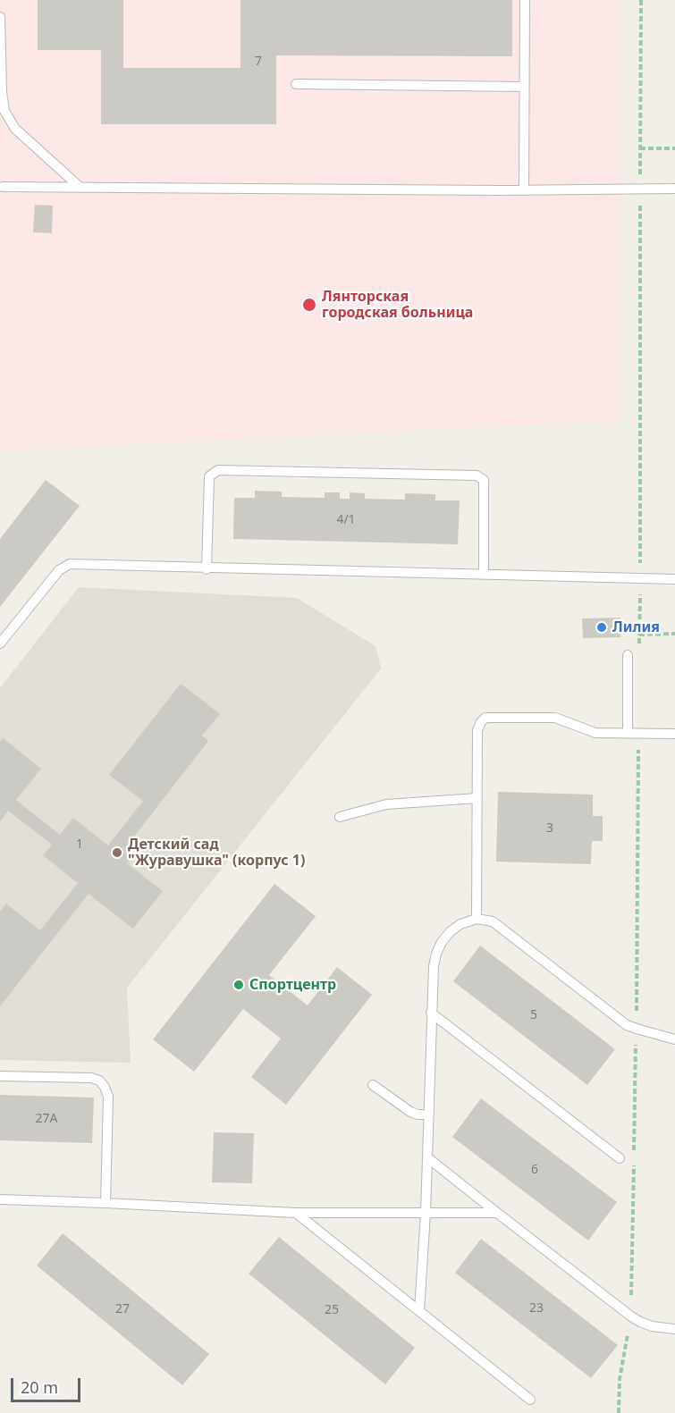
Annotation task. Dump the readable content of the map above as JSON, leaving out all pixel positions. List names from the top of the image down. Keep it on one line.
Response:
{"places":["Лянторская городская больница","Лилия","Детский сад \"Журавушка\" (корпус 1)","Спортцентр"],"house_numbers":["7","4/1","3","1","5","27А","6","23","27","25"],"scale_bar":"20 m"}
